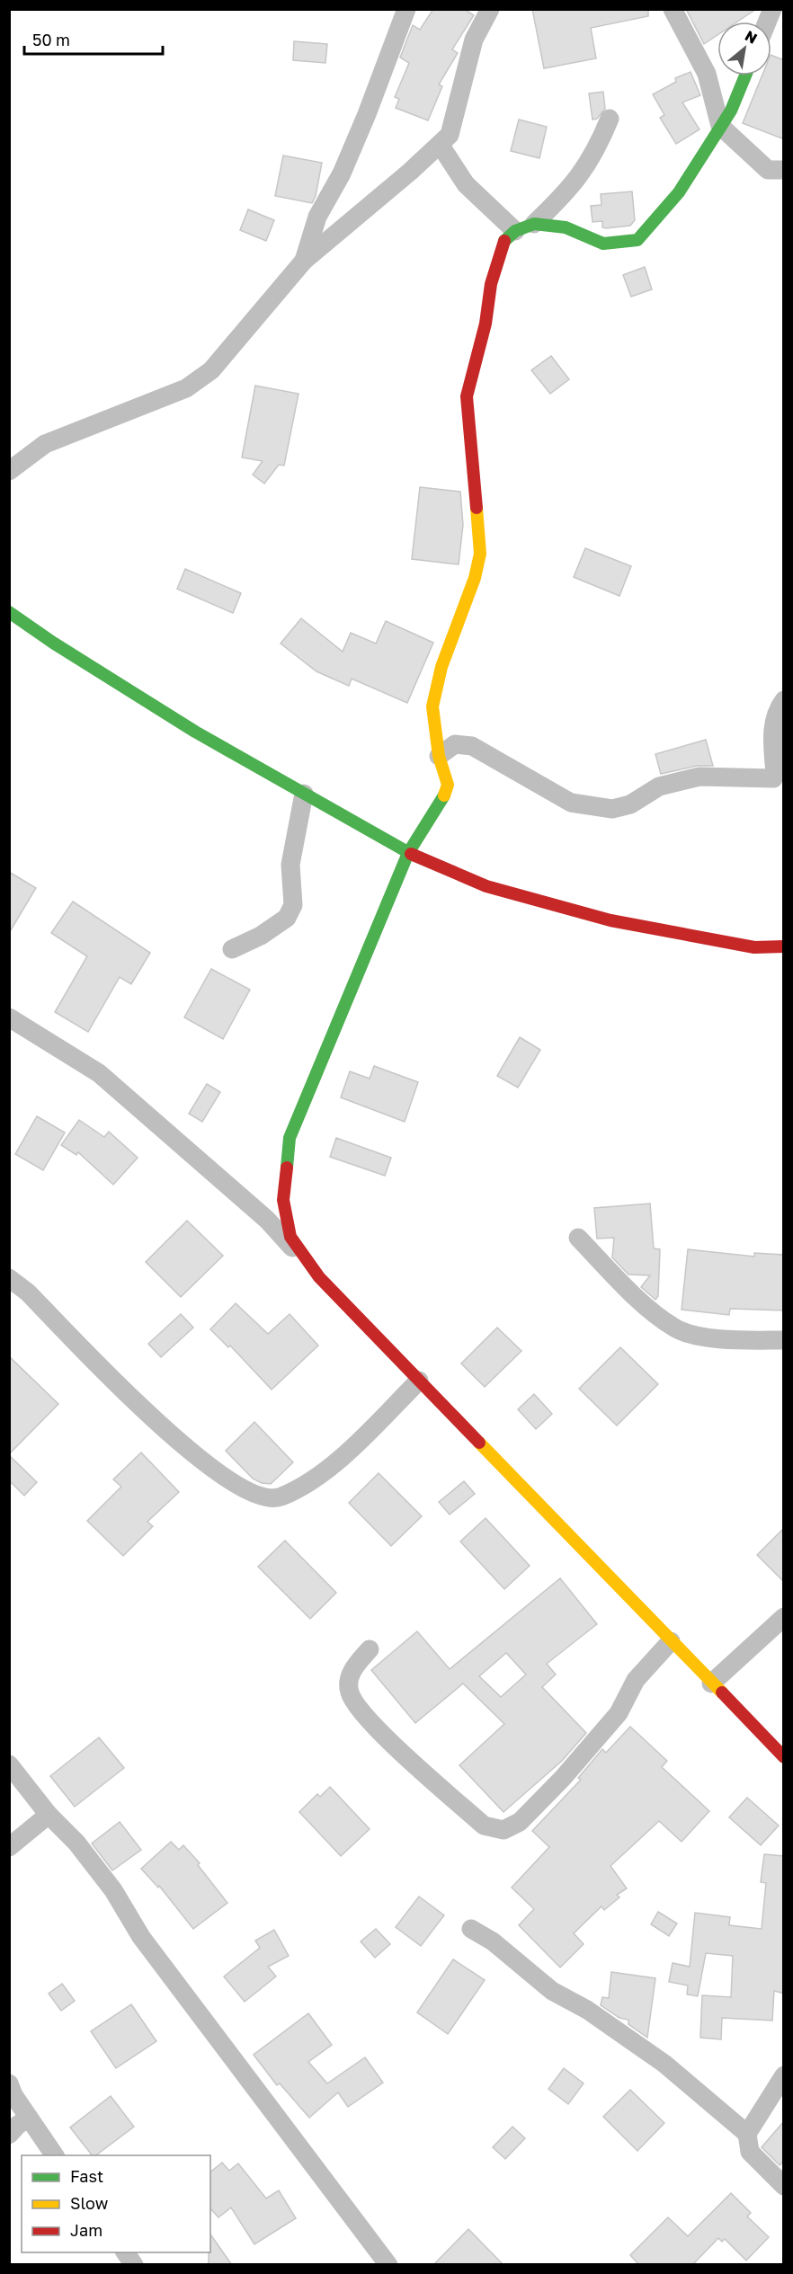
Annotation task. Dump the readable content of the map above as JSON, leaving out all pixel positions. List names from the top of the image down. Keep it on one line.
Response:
{"legend":["Fast","Slow","Jam"],"scale_bar":"50 m","north":"top right"}
